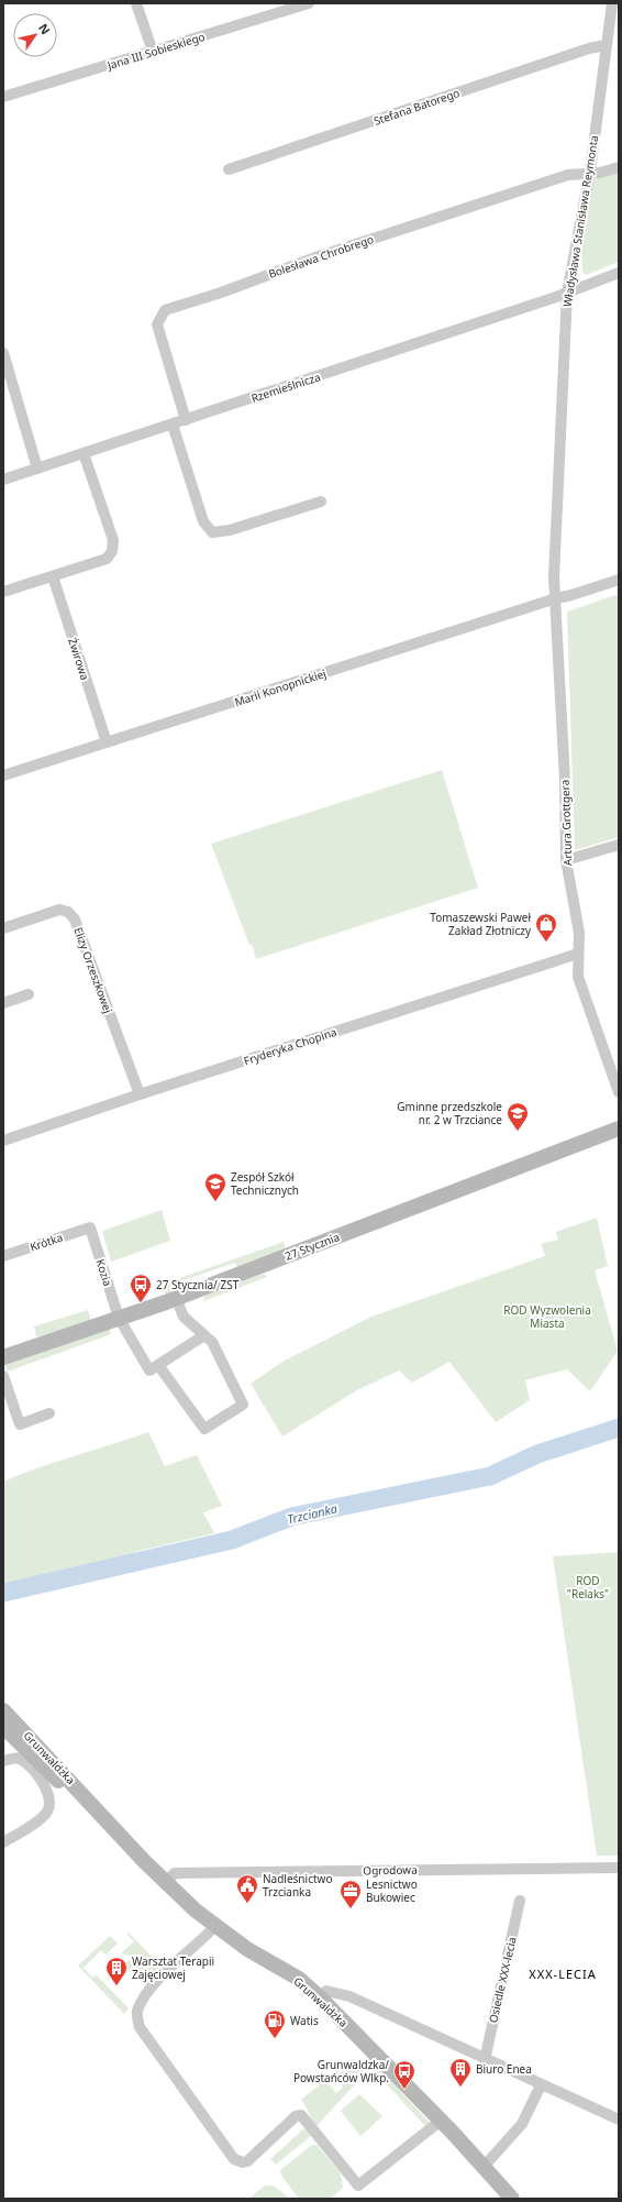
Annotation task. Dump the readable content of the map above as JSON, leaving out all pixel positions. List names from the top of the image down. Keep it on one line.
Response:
{"streets":{"main road":["27 Stycznia","Grunwaldzka"],"street":["Jana III Sobieskiego","Stefana Batorego","Władysława Stanisława Reymonta","Bolesława Chrobrego","Rzemieślnicza","Żwirowa","Marii Konopnickiej","Artura Grottgera","Elizy Orzeszkowej","Fryderyka Chopina","Krótka","Kozia","Ogrodowa","Osiedle XXX-lecia"]},"crossings":[["Stefana Batorego","Władysława Stanisława Reymonta"],["Władysława Stanisława Reymonta","Bolesława Chrobrego"],["Władysława Stanisława Reymonta","Rzemieślnicza"],["Władysława Stanisława Reymonta","Marii Konopnickiej"],["Władysława Stanisława Reymonta","Artura Grottgera"],["Bolesława Chrobrego","Rzemieślnicza"],["Żwirowa","Marii Konopnickiej"],["Marii Konopnickiej","Artura Grottgera"],["Artura Grottgera","Fryderyka Chopina"],["Elizy Orzeszkowej","Fryderyka Chopina"],["Krótka","Kozia"],["27 Stycznia","Kozia"],["Grunwaldzka","Ogrodowa"]],"districts":["XXX-LECIA"],"water":["Trzcianka"],"parks":["ROD Wyzwolenia Miasta","ROD \"Relaks\""],"places":{"shop":["Tomaszewski Paweł Zakład Złotniczy"],"school or university":["Gminne przedszkole nr. 2 w Trzciance","Zespół Szkół Technicznych"],"bus stop":["27 Stycznia/ ZST","Grunwaldzka/ Powstańców Wlkp."],"public building":["Nadleśnictwo Trzcianka"],"office":["Lesnictwo Bukowiec"],"building":["Warsztat Terapii Zajęciowej","Biuro Enea"],"fuel station":["Watis"]},"north":"top right"}
